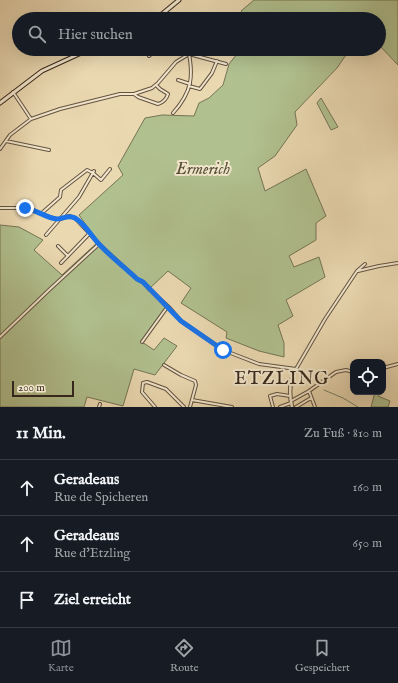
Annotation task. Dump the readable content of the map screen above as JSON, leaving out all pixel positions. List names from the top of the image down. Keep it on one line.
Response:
{"districts":["ETZLING"],"parks":["Ermerich"],"scale_bar":"200 m","page":{"search":"Hier suchen","scale":"200 m","heading":["11 Min.","Zu Fuß · 810 m"],"list":[["Geradeaus","Rue de Spicheren","160 m"],["Geradeaus","Rue d'Etzling","650 m"],"Ziel erreicht"],"nav":["Karte","Route","Gespeichert"]}}
